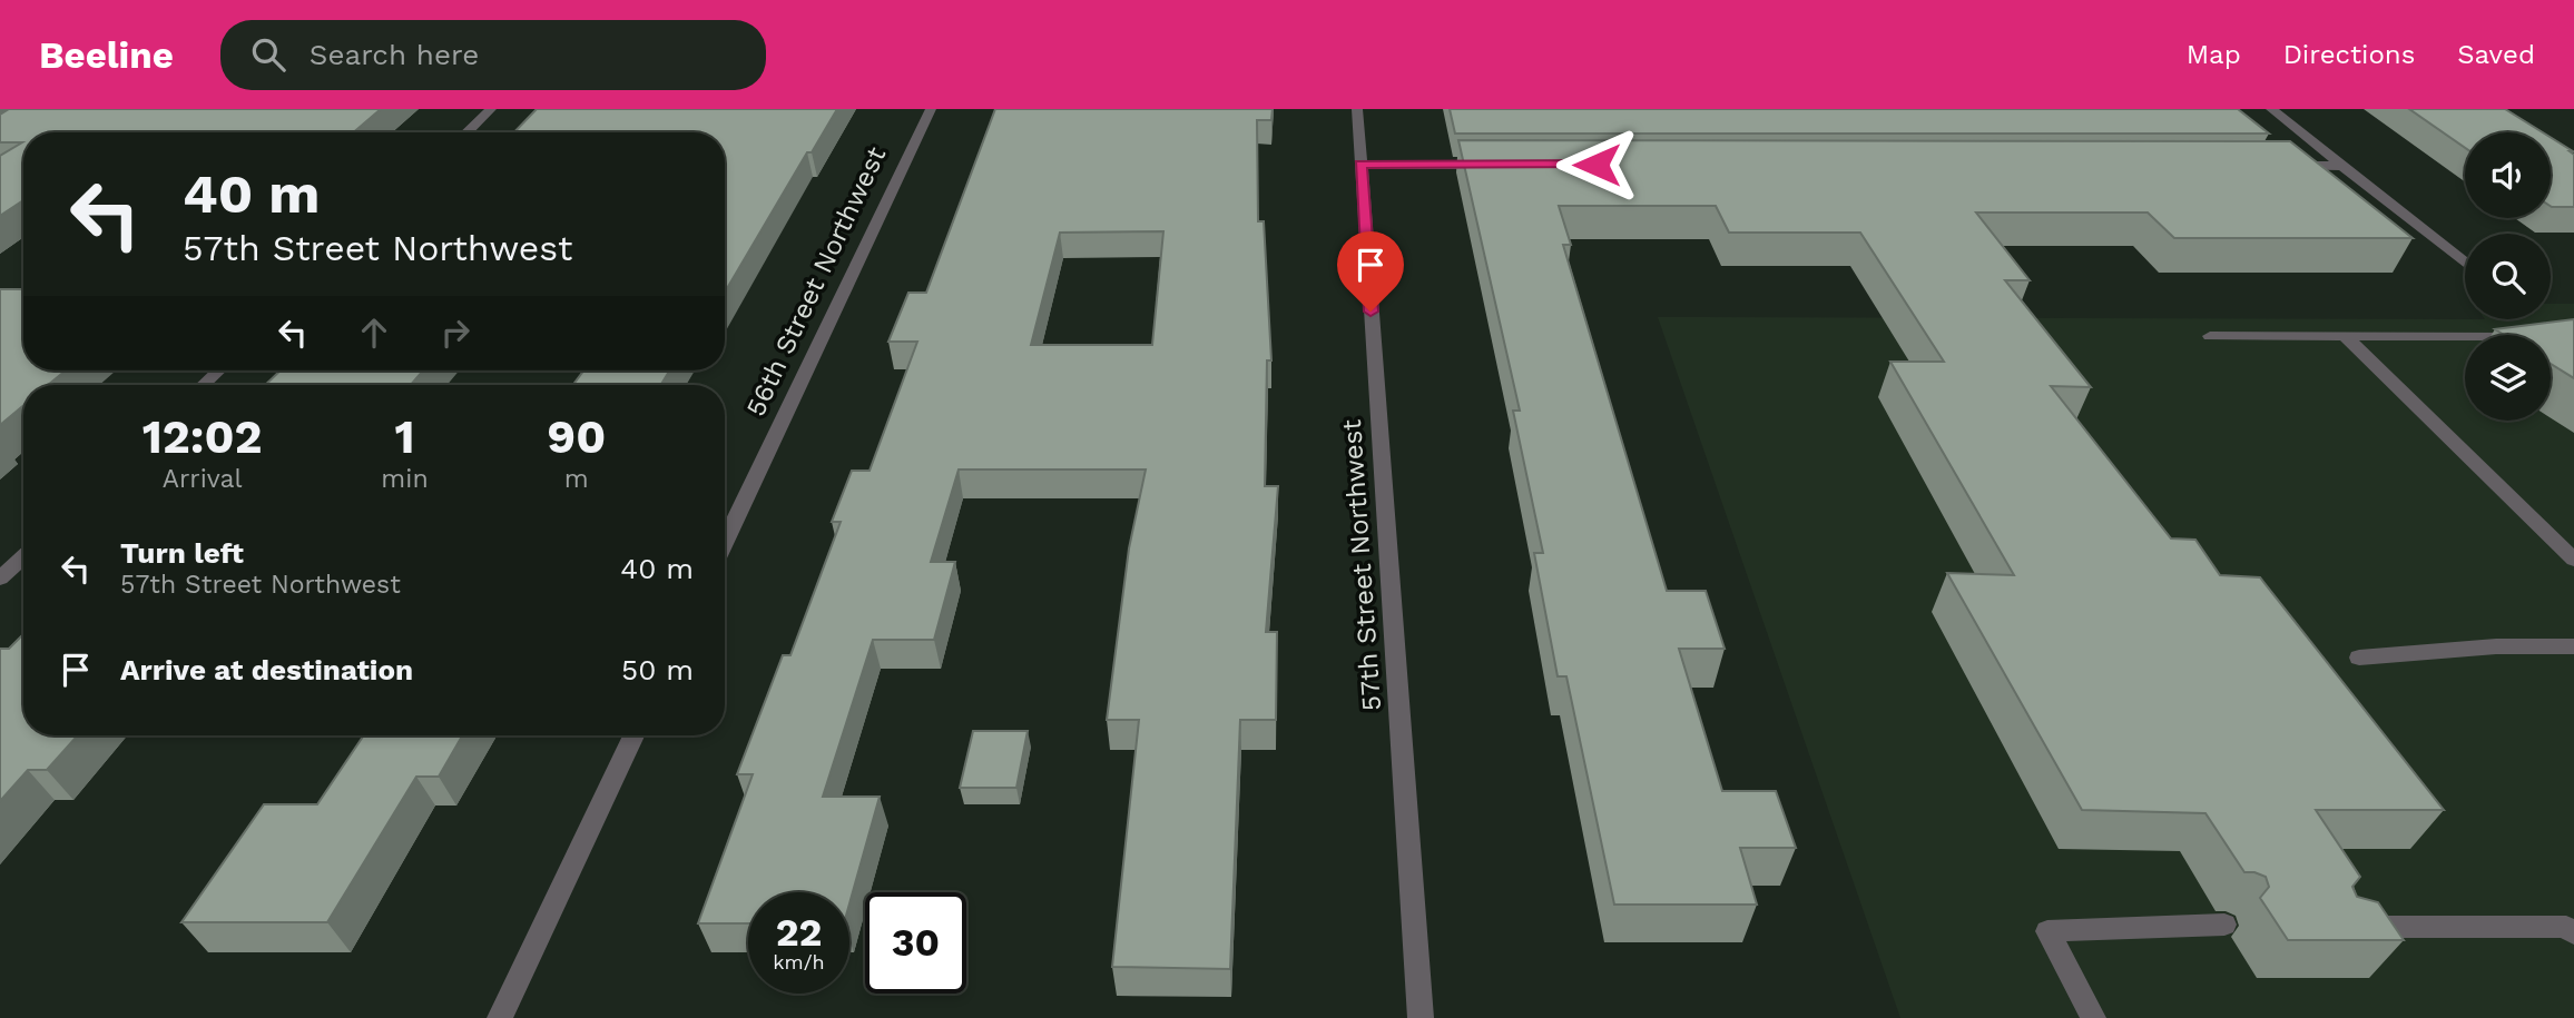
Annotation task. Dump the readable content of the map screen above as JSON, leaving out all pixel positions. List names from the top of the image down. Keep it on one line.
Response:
{"streets":{"street":["56th Street Northwest","57th Street Northwest"]},"page":{"header":"Beeline","search":"Search here","nav":["Map","Directions","Saved"],"turn":["40 m","57th Street Northwest"],"eta":["12:02","Arrival","1","min","90","m"],"list":[{"name":"Turn left","note":"57th Street Northwest","value":"40 m"},{"name":"Arrive at destination","value":"50 m"}],"speed":"22 km/h","limit":"30"}}
